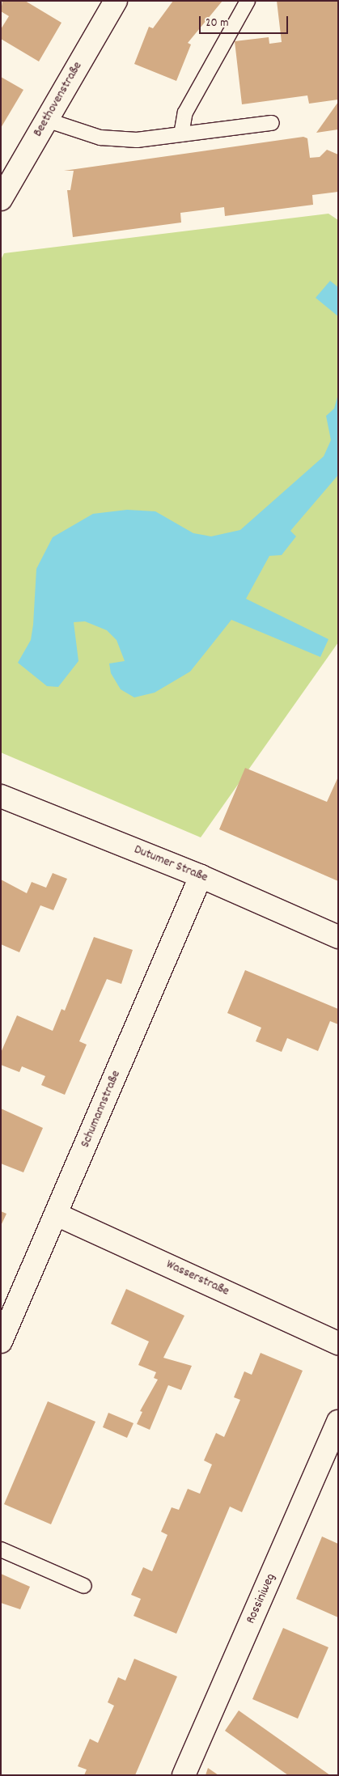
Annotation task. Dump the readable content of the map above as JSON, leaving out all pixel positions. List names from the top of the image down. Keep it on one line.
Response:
{"streets":{"street":["Beethovenstraße","Dutumer Straße","Schumannstraße","Wasserstraße","Rossiniweg"]},"crossings":[["Dutumer Straße","Schumannstraße"],["Schumannstraße","Wasserstraße"]],"scale_bar":"20 m"}
